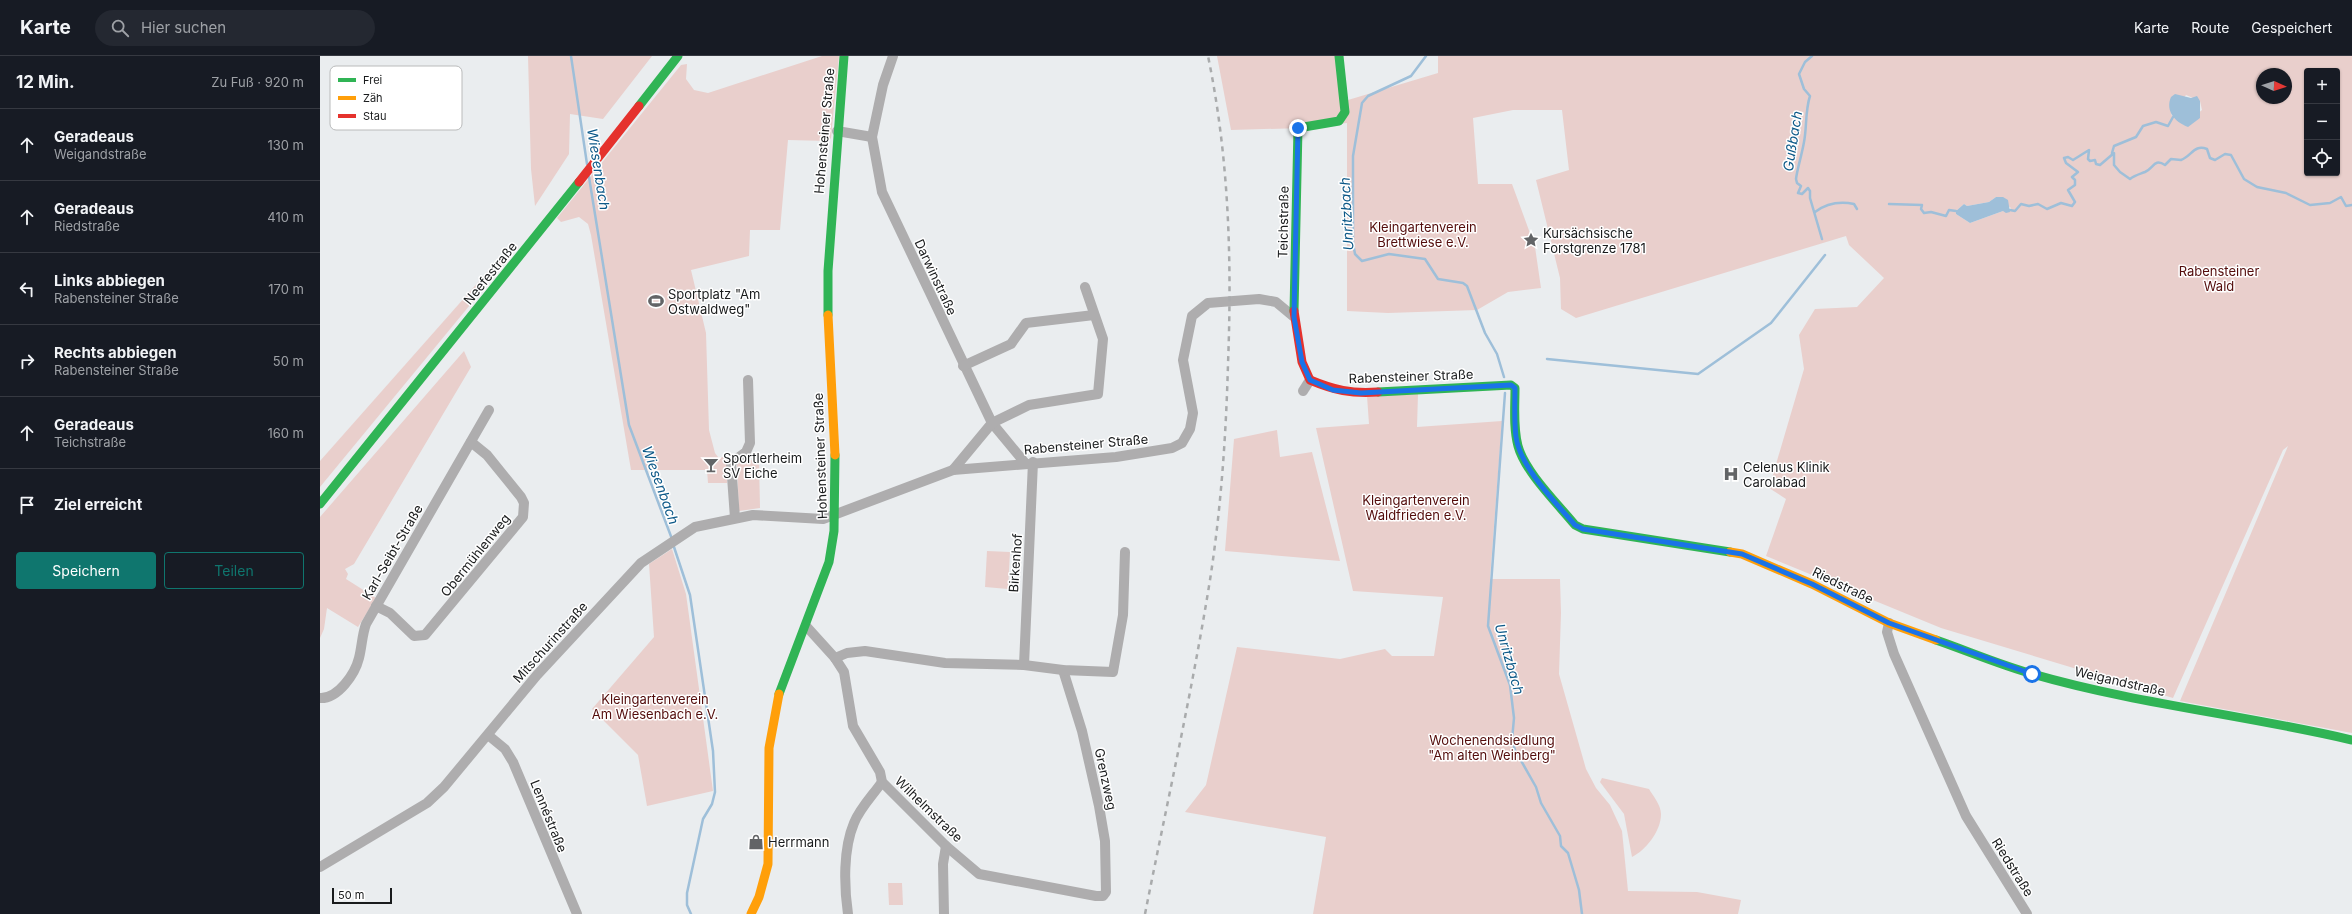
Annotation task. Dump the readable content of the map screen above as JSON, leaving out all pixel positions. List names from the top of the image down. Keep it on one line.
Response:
{"streets":{"street":["Hohensteiner Straße","Teichstraße","Neefestraße","Darwinstraße","Rabensteiner Straße","Karl-Seibt-Straße","Obermühlenweg","Birkenhof","Riedstraße","Mitschurinstraße","Weigandstraße","Grenzweg","Wilhelmstraße","Lennéstraße"]},"crossings":[["Hohensteiner Straße","Rabensteiner Straße"],["Hohensteiner Straße","Mitschurinstraße"],["Hohensteiner Straße","Wilhelmstraße"],["Teichstraße","Rabensteiner Straße"],["Darwinstraße","Rabensteiner Straße"],["Darwinstraße","Birkenhof"],["Rabensteiner Straße","Birkenhof"],["Rabensteiner Straße","Riedstraße"],["Rabensteiner Straße","Mitschurinstraße"],["Karl-Seibt-Straße","Obermühlenweg"],["Riedstraße","Weigandstraße"],["Mitschurinstraße","Lennéstraße"],["Grenzweg","Wilhelmstraße"]],"water":["Gußbach","Wiesenbach","Unritzbach"],"parks":["Kleingartenverein Brettwiese e.V.","Rabensteiner Wald","Kleingartenverein Waldfrieden e.V.","Kleingartenverein Am Wiesenbach e.V.","Wochenendsiedlung \"Am alten Weinberg\""],"places":{"place":["Kursächsische Forstgrenze 1781"],"sports":["Sportplatz \"Am Ostwaldweg\""],"bar":["Sportlerheim SV Eiche"],"hospital":["Celenus Klinik Carolabad"],"shop":["Herrmann"]},"legend":["Frei","Zäh","Stau"],"scale_bar":"50 m","north":"right","page":{"header":"Karte","search":"Hier suchen","nav":["Karte","Route","Gespeichert"],"heading":["12 Min.","Zu Fuß · 920 m"],"map_buttons":["+","−"],"list":[["Geradeaus","Weigandstraße","130 m"],["Geradeaus","Riedstraße","410 m"],["Links abbiegen","Rabensteiner Straße","170 m"],["Rechts abbiegen","Rabensteiner Straße","50 m"],["Geradeaus","Teichstraße","160 m"],"Ziel erreicht"],"buttons":["Speichern","Teilen"],"scale":"50 m"}}
